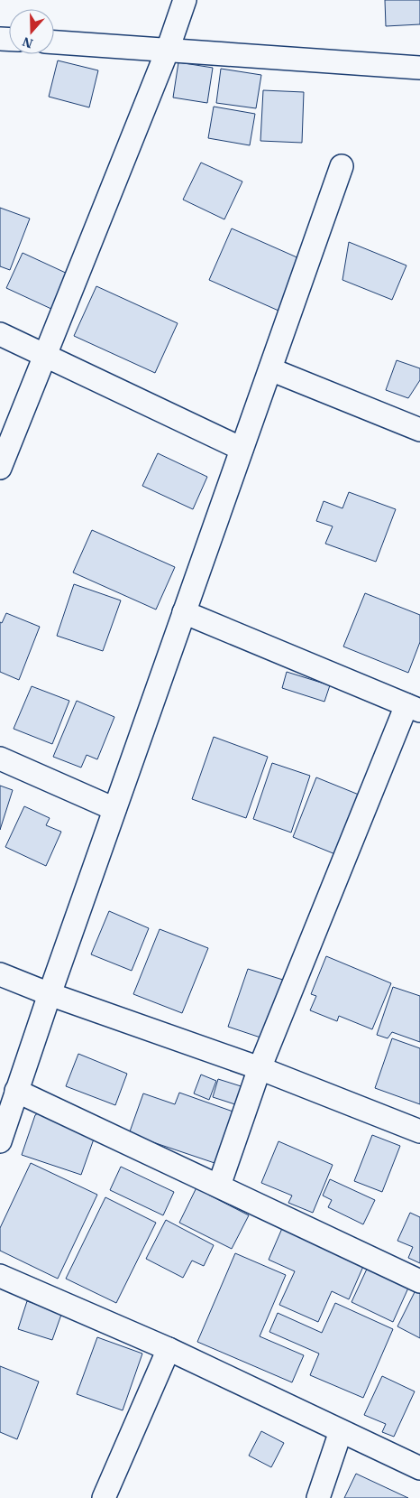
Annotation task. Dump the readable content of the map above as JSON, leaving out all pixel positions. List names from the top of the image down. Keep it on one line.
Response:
{"north":"bottom"}
